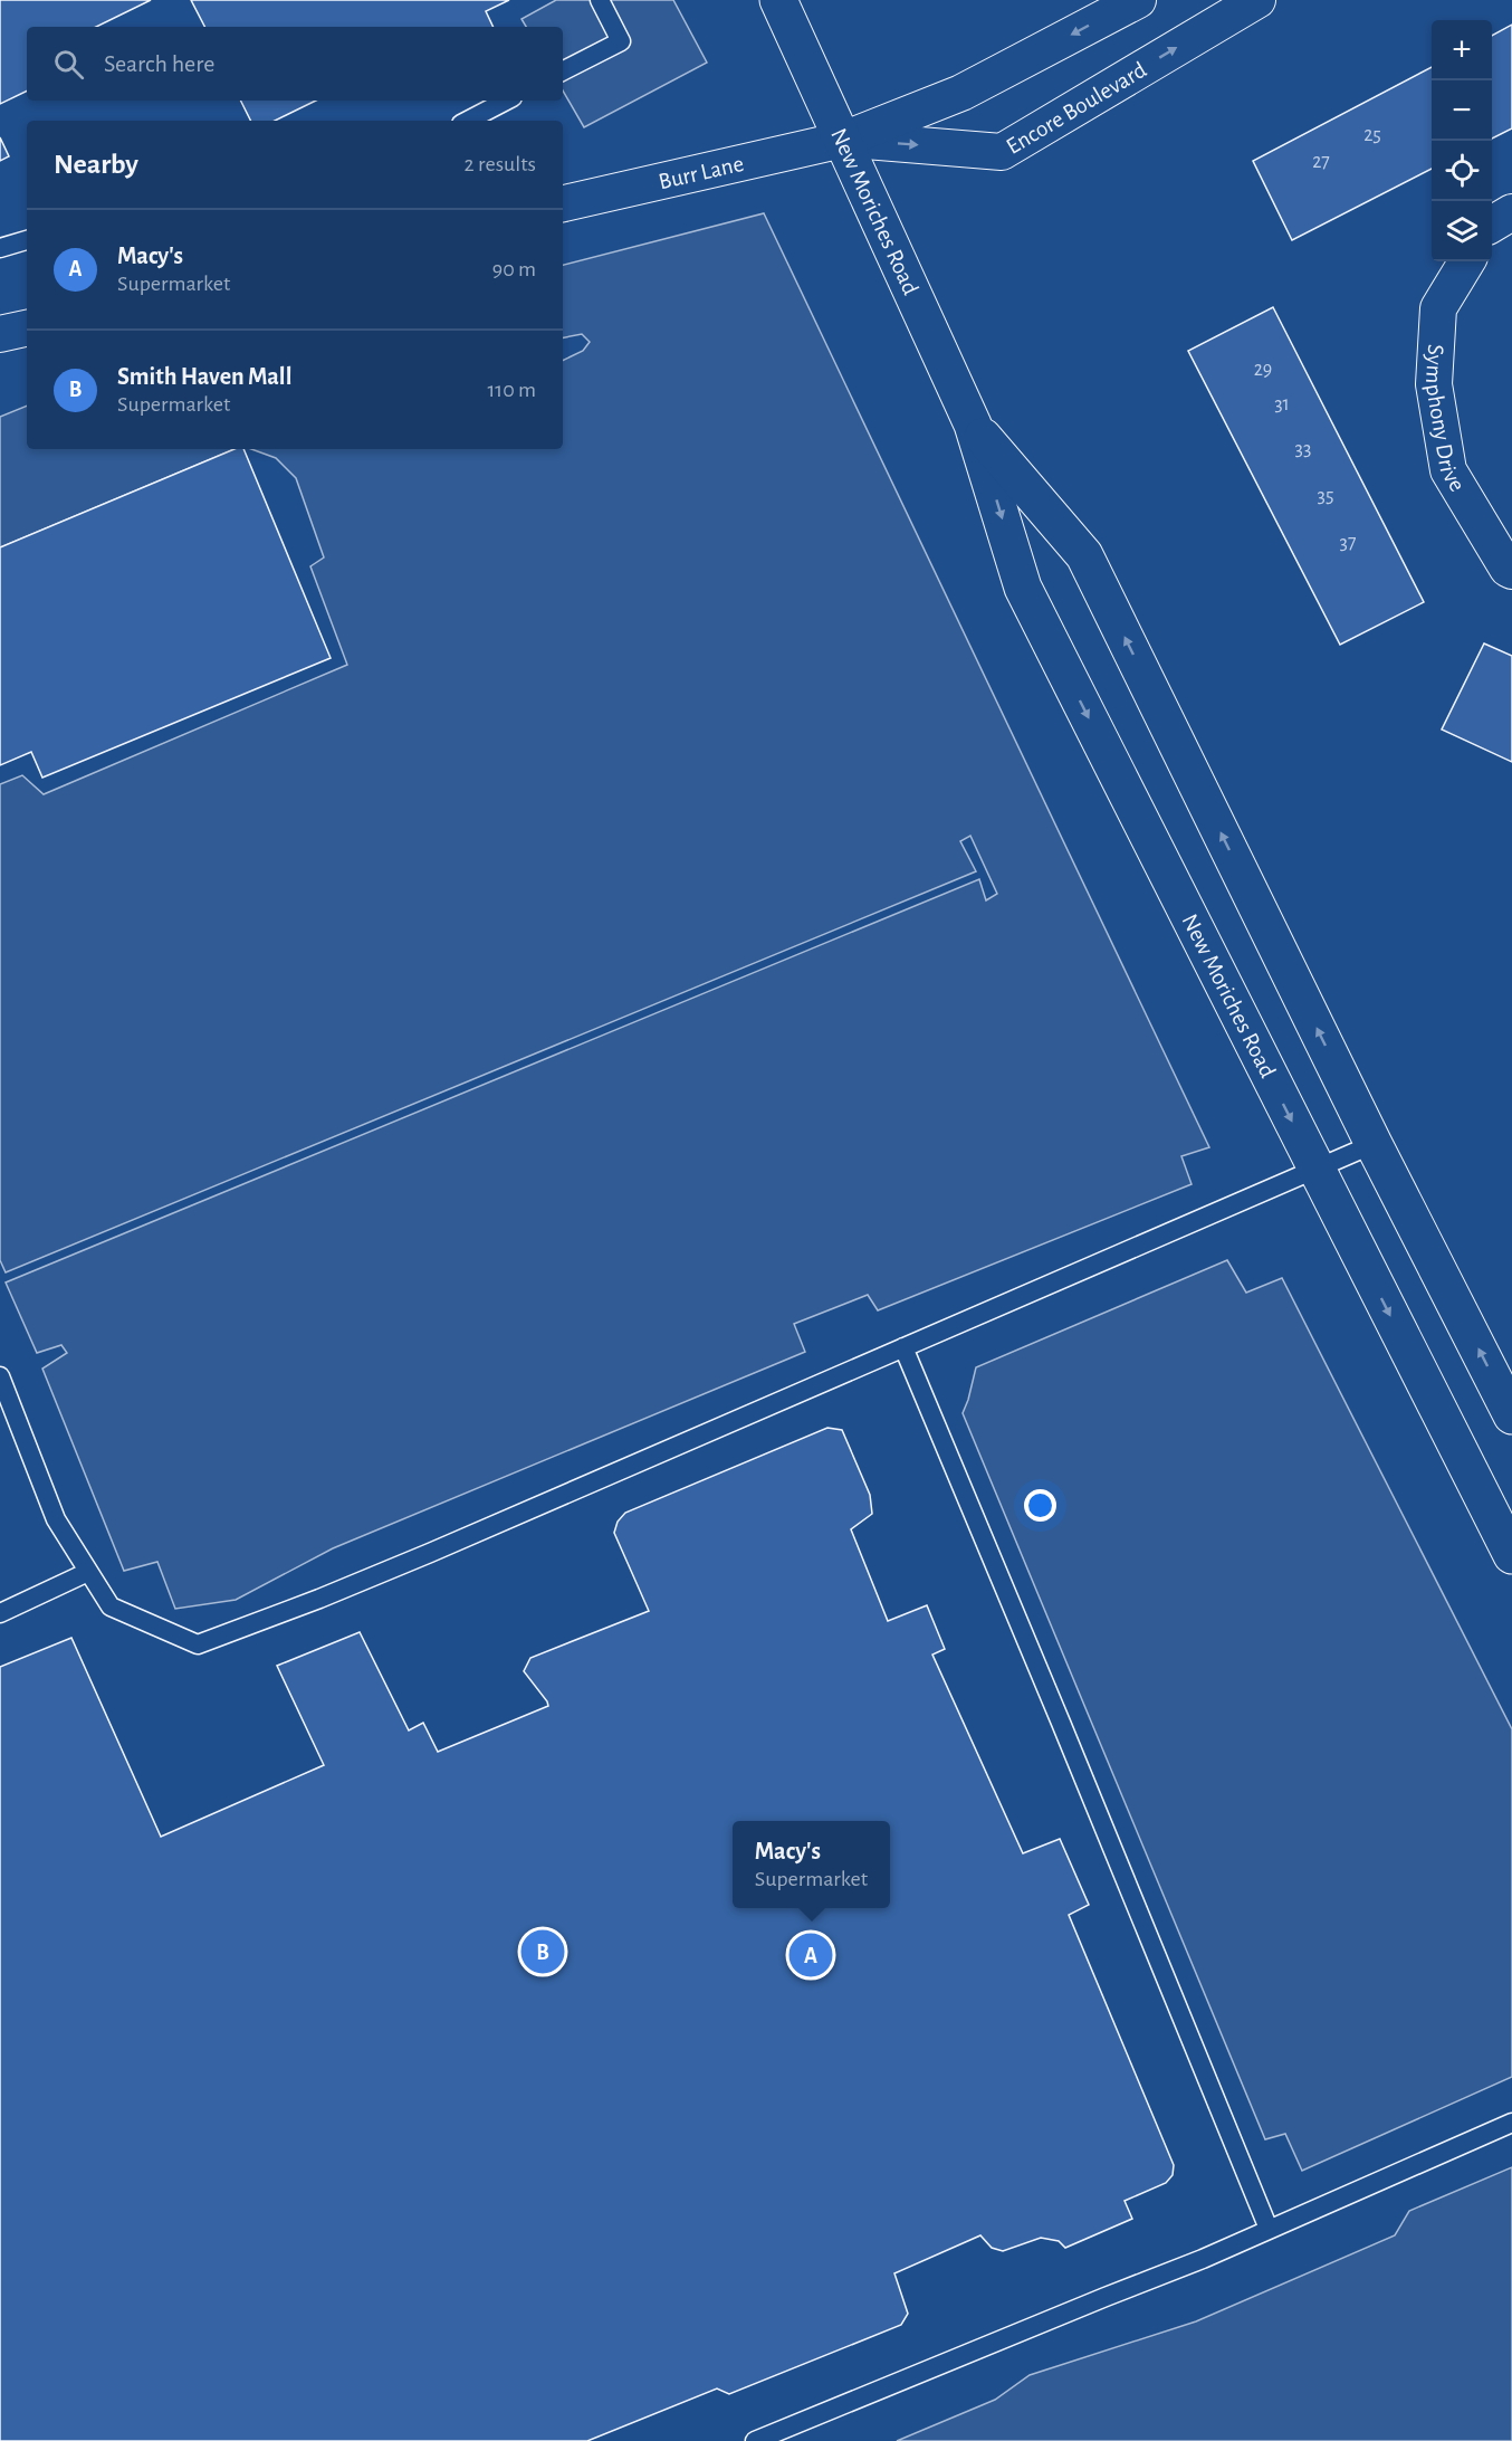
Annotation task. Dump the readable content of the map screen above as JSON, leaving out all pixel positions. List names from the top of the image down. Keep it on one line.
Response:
{"streets":{"main road":["New Moriches Road"],"street":["Encore Boulevard","Burr Lane","Symphony Drive"]},"crossings":[["Encore Boulevard","Burr Lane"],["Encore Boulevard","New Moriches Road"],["Burr Lane","New Moriches Road"]],"house_numbers":["25","27","29","31","33","35","37"],"page":{"map_buttons":["+","−"],"search":"Search here","heading":["Nearby","2 results"],"list":[{"mark":"A","name":"Macy's","note":"Supermarket","value":"90 m"},{"mark":"B","name":"Smith Haven Mall","note":"Supermarket","value":"110 m"}],"popup":["Macy's","Supermarket"],"pins":["B","A"]}}
